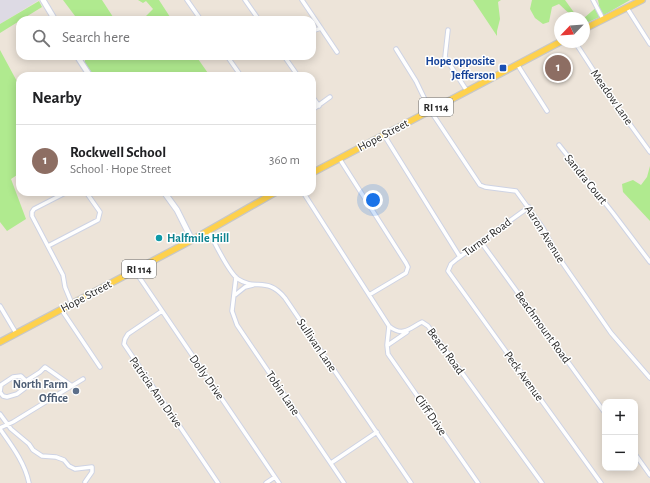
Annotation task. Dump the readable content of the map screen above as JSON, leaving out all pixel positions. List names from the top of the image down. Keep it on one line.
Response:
{"streets":{"main road":["RI 114","Hope Street"],"street":["Meadow Lane","Sandra Court","Aaron Avenue","Turner Road","Beachmount Road","Sullivan Lane","Beach Road","Peck Avenue","Dolly Drive","Patricia Ann Drive","Tobin Lane","Cliff Drive"]},"crossings":[["Hope Street","Aaron Avenue"],["Hope Street","Dolly Drive"],["Aaron Avenue","Turner Road"],["Turner Road","Beachmount Road"],["Turner Road","Peck Avenue"],["Sullivan Lane","Tobin Lane"],["Beach Road","Cliff Drive"],["Dolly Drive","Patricia Ann Drive"]],"places":{"transit":["Hope opposite Jefferson"],"other":["Halfmile Hill","North Farm Office"]},"north":"bottom left","page":{"search":"Search here","pins":"1","heading":"Nearby","list":[{"mark":"1","name":"Rockwell School","note":"School · Hope Street","value":"360 m"}],"map_buttons":["+","−"]}}
